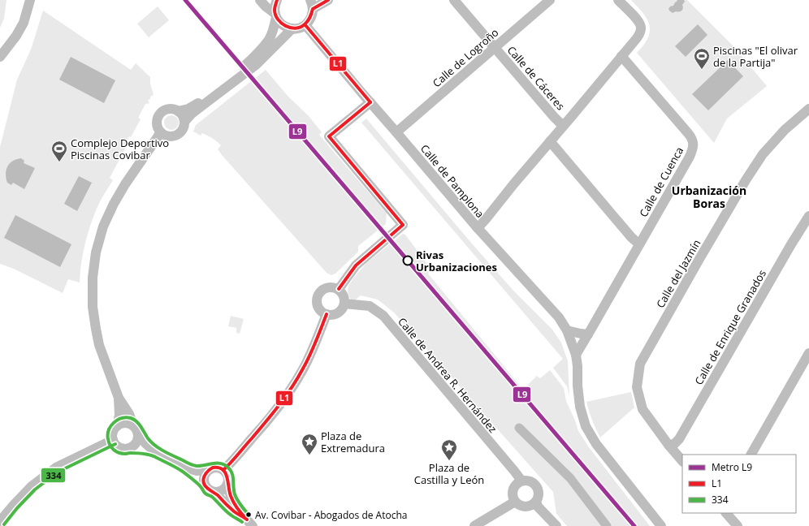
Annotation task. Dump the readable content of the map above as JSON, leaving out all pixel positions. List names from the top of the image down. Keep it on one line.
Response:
{"streets":{"street":["Calle de Logroño","Calle de Cáceres","Calle de Pamplona","Calle de Cuenca","Calle del Jazmín","Calle de Enrique Granados","Calle de Andrea R. Hernández"]},"crossings":[["Calle de Logroño","Calle de Cáceres"],["Calle de Logroño","Calle de Pamplona"],["Calle de Pamplona","Calle de Cuenca"],["Calle del Jazmín","Calle de Enrique Granados"]],"districts":["Urbanización Boras"],"places":{"sports":["Piscinas \"El olivar de la Partija\"","Complejo Deportivo Piscinas Covibar"],"other":["Rivas Urbanizaciones","Av. Covibar - Abogados de Atocha"],"place":["Plaza de Extremadura","Plaza de Castilla y León"]},"lines":["metro line L9","transit line L1","transit line 334"],"legend":["Metro L9","L1","334"]}
